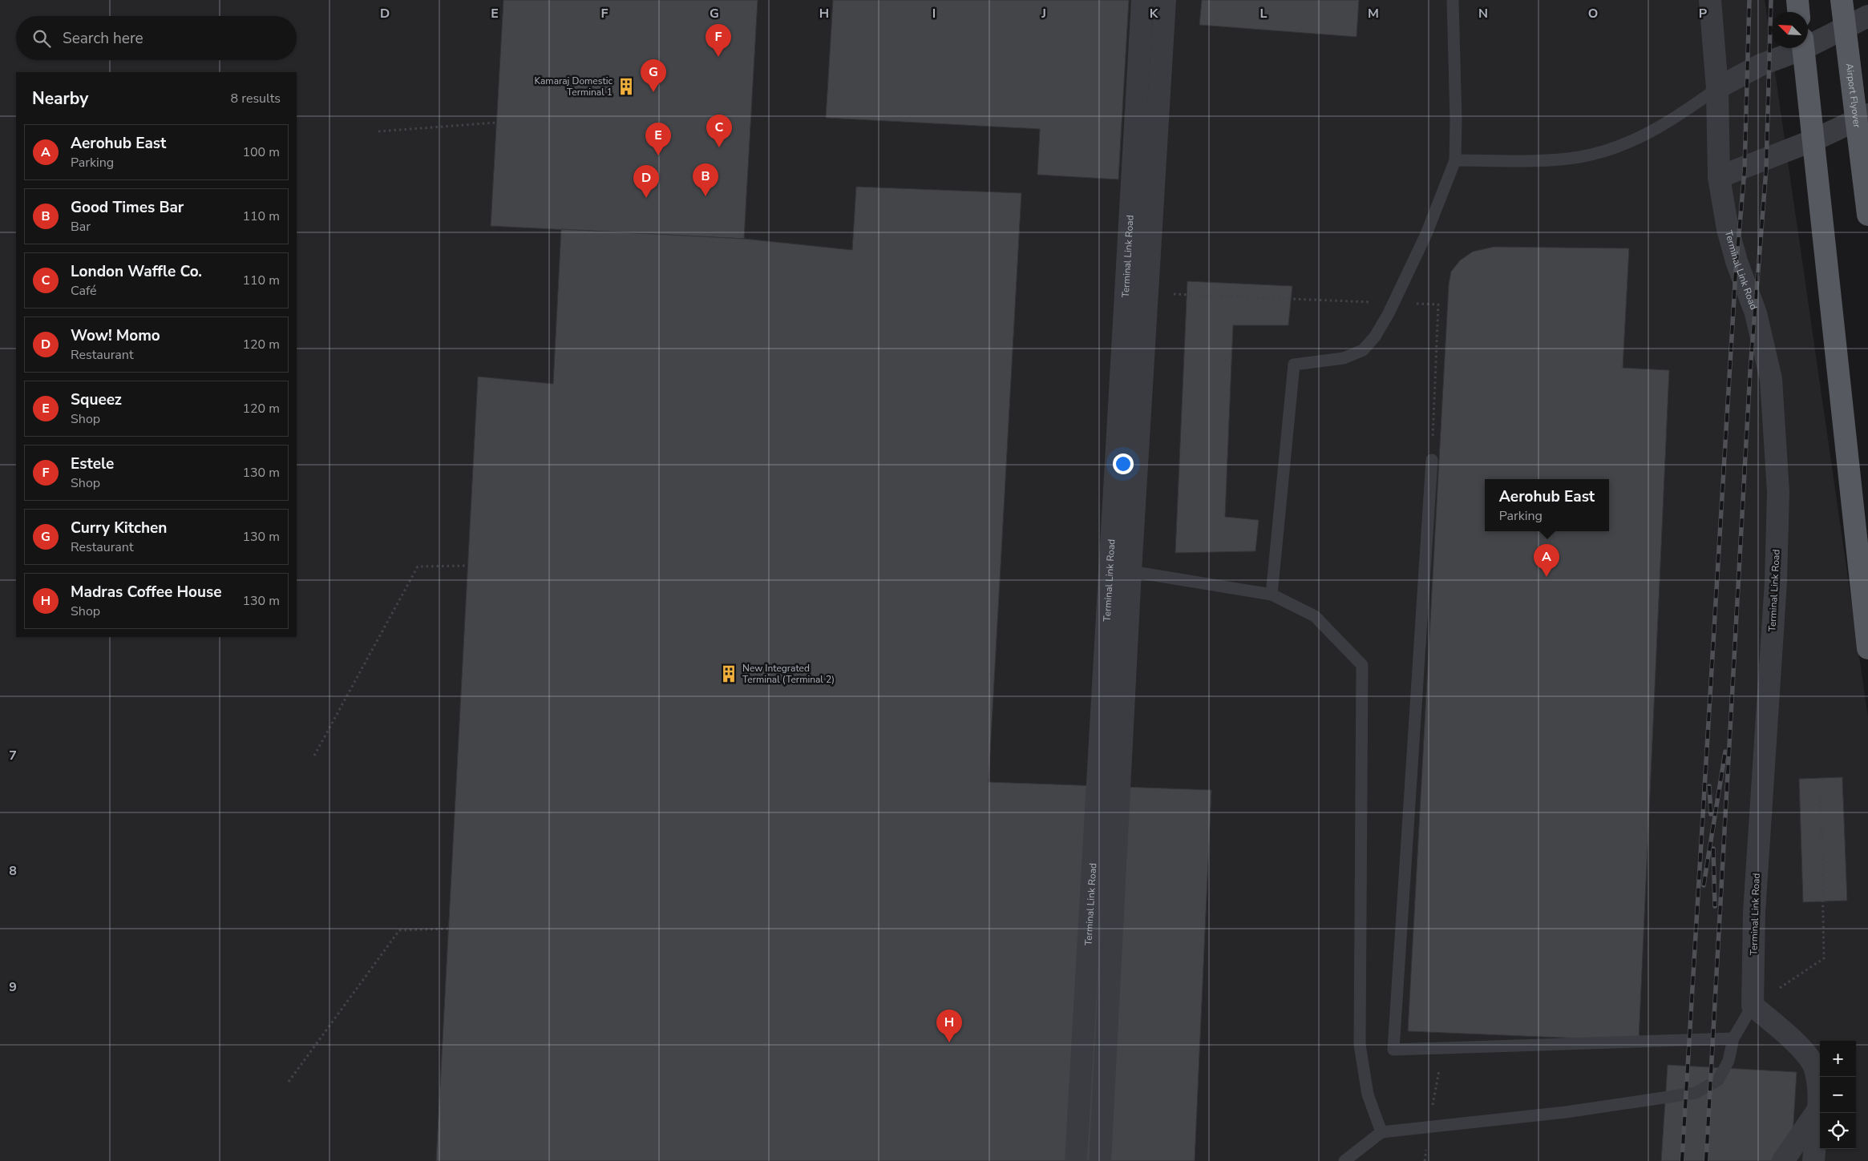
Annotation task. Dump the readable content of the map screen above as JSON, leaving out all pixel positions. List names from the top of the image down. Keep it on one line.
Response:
{"streets":{"main road":["Airport Flyover"],"street":["Terminal Link Road"]},"places":{"building":["Kamaraj Domestic Terminal 1","New Integrated Terminal (Terminal 2)"]},"north":"top left","page":{"search":"Search here","pins":["F","G","C","E","B","D","A","H"],"heading":["Nearby","8 results"],"list":[{"mark":"A","name":"Aerohub East","note":"Parking","value":"100 m"},{"mark":"B","name":"Good Times Bar","note":"Bar","value":"110 m"},{"mark":"C","name":"London Waffle Co.","note":"Café","value":"110 m"},{"mark":"D","name":"Wow! Momo","note":"Restaurant","value":"120 m"},{"mark":"E","name":"Squeez","note":"Shop","value":"120 m"},{"mark":"F","name":"Estele","note":"Shop","value":"130 m"},{"mark":"G","name":"Curry Kitchen","note":"Restaurant","value":"130 m"},{"mark":"H","name":"Madras Coffee House","note":"Shop","value":"130 m"}],"popup":["Aerohub East","Parking"],"map_buttons":["+","−"]},"grid":{"columns":["D","E","F","G","H","I","J","K","L","M","N","O","P"],"rows":["7","8","9"]}}
